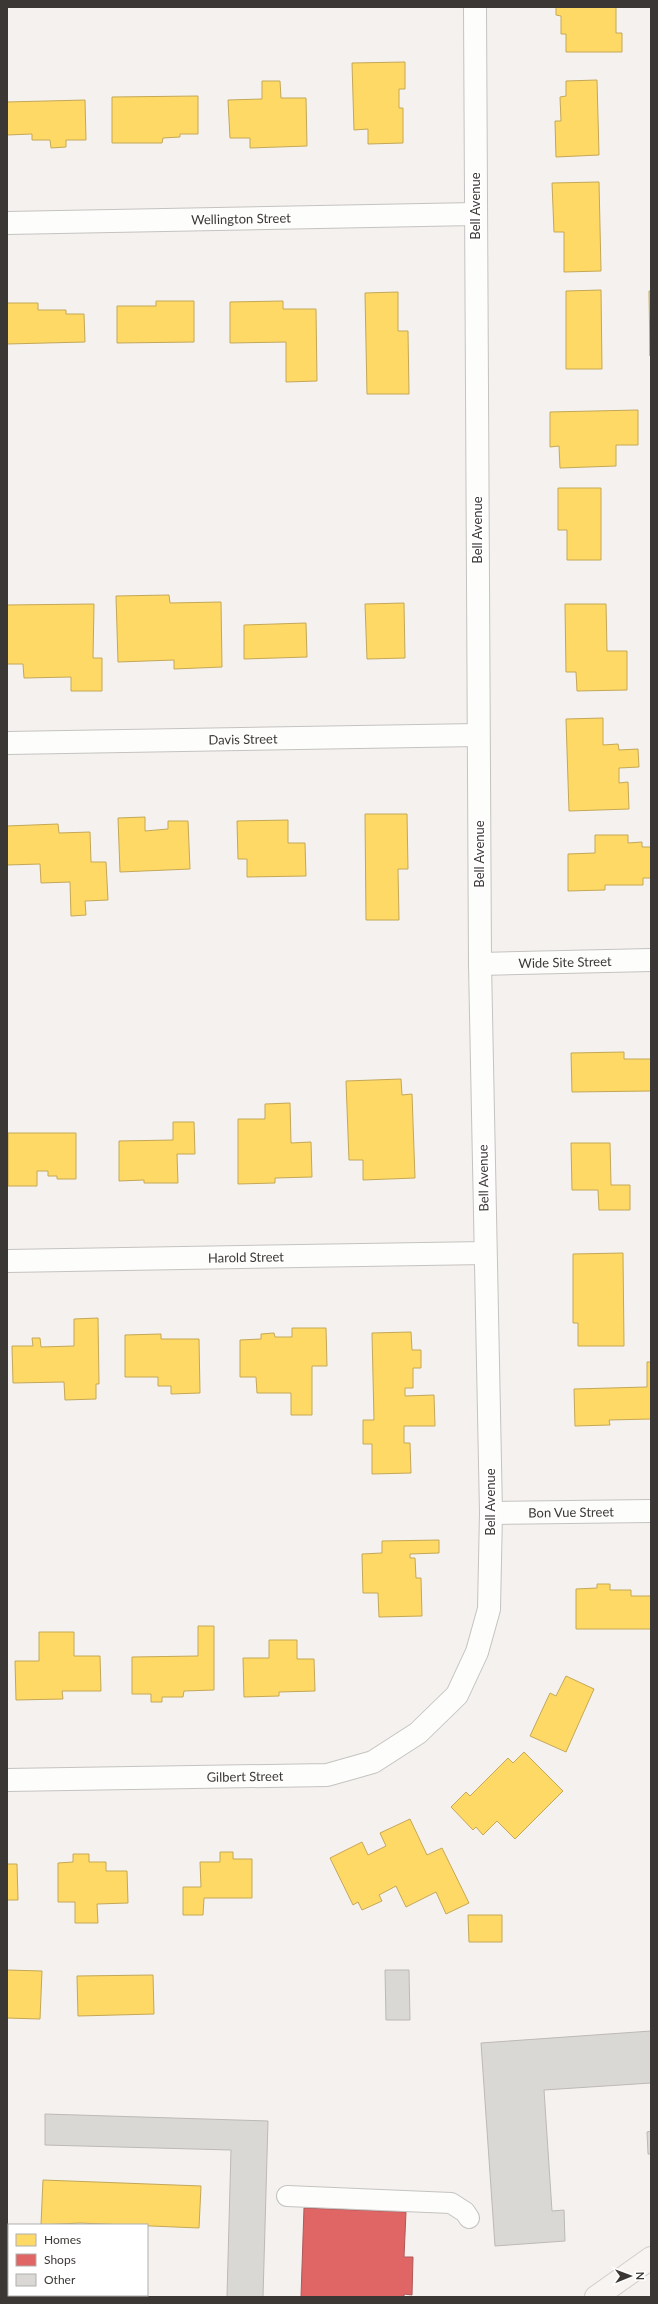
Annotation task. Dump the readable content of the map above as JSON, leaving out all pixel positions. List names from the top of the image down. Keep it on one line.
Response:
{"streets":{"street":["Bell Avenue","Wellington Street","Davis Street","Wide Site Street","Harold Street","Bon Vue Street","Gilbert Street"]},"crossings":[["Bell Avenue","Wellington Street"],["Bell Avenue","Davis Street"],["Bell Avenue","Wide Site Street"],["Bell Avenue","Harold Street"],["Bell Avenue","Bon Vue Street"],["Bell Avenue","Gilbert Street"]],"legend":["Homes","Shops","Other"],"north":"right"}
